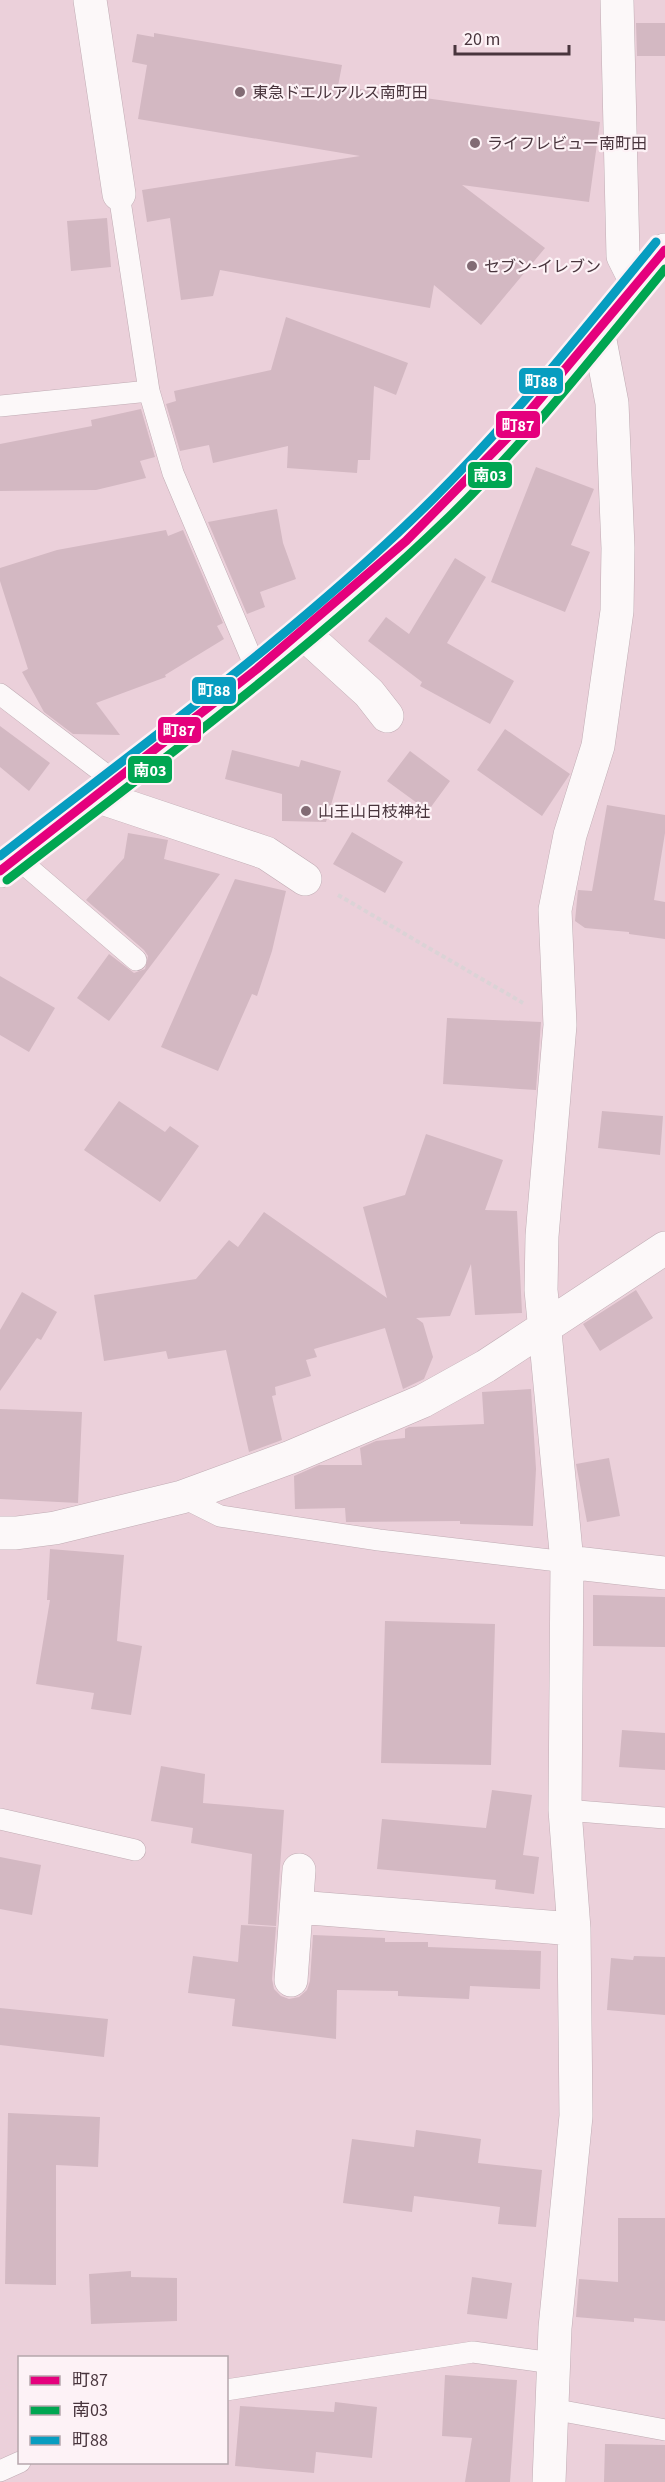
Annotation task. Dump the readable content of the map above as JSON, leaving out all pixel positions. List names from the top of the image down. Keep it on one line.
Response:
{"places":["東急ドエルアルス南町田","ライフレビュー南町田","セブン-イレブン","山王山日枝神社"],"lines":["transit line 町88","transit line 町87","transit line 南03"],"legend":["町87","南03","町88"],"scale_bar":"20 m"}
